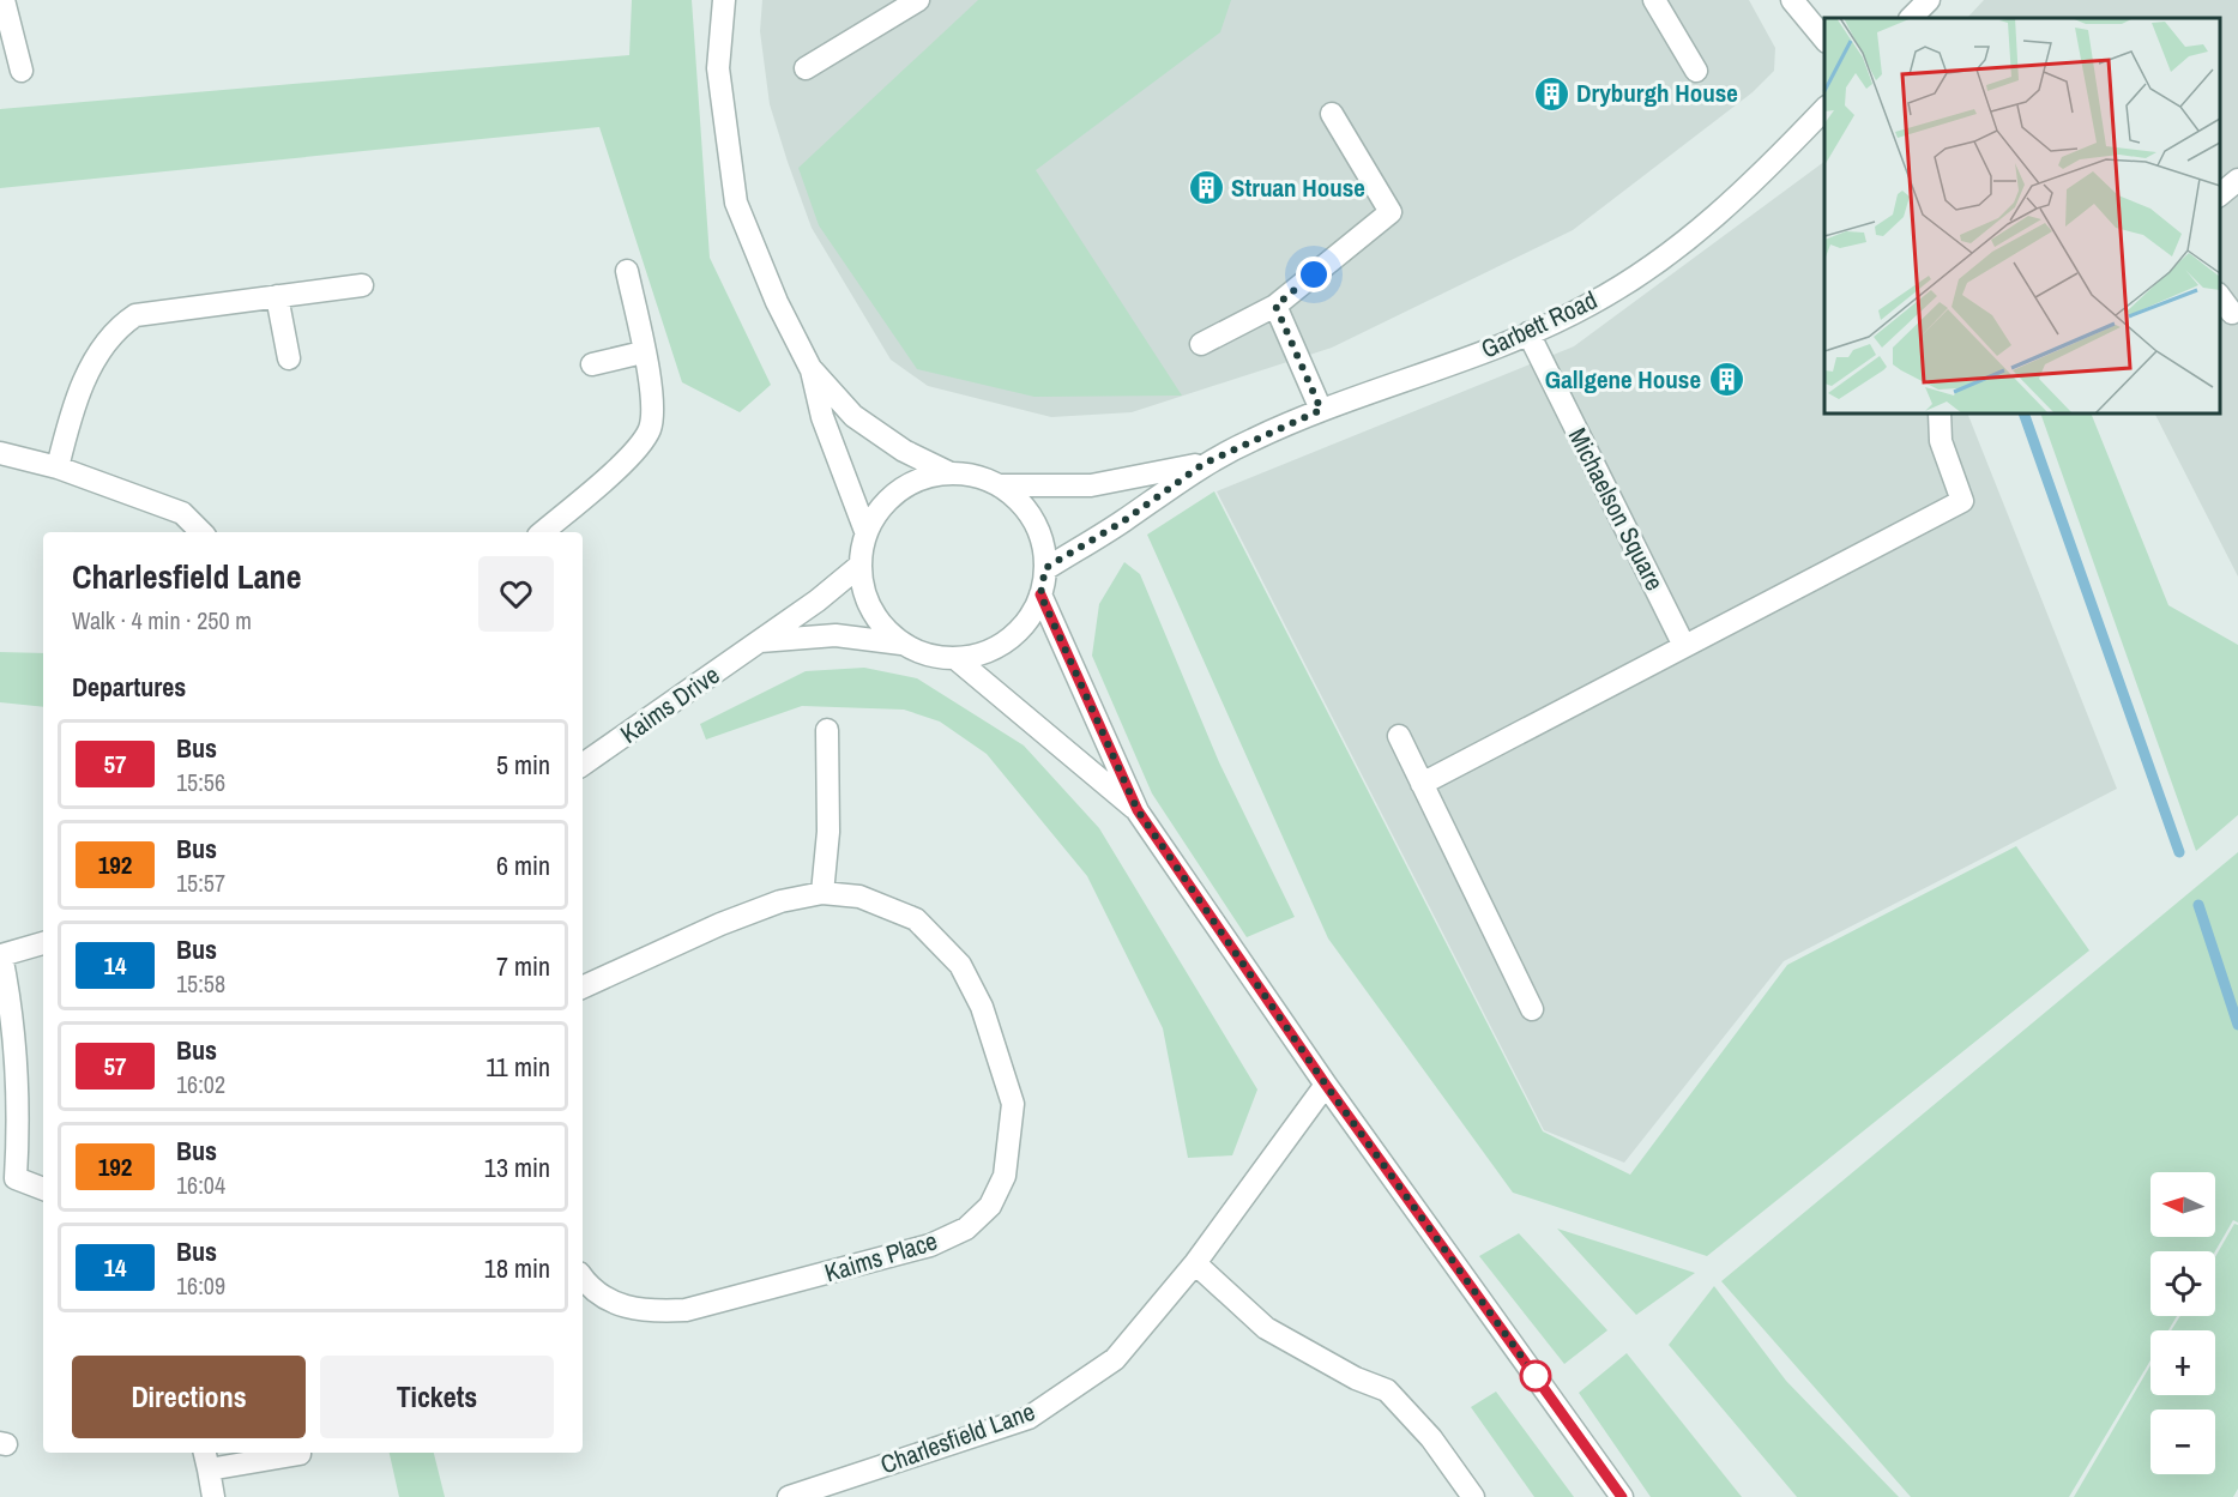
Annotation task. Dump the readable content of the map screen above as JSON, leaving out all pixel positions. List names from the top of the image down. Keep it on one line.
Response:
{"streets":{"street":["Garbett Road","Michaelson Square","Kaims Drive","Kaims Place","Charlesfield Lane"]},"crossings":[["Garbett Road","Michaelson Square"],["Garbett Road","Kaims Drive"]],"places":{"building":["Dryburgh House","Struan House","Gallgene House"]},"lines":["bus line 57"],"north":"left","page":{"heading":[["Charlesfield Lane","Walk · 4 min · 250 m"],"Departures"],"list":[{"mark":"57","name":"Bus","note":"15:56","value":"5 min"},{"mark":"192","name":"Bus","note":"15:57","value":"6 min"},{"mark":"14","name":"Bus","note":"15:58","value":"7 min"},{"mark":"57","name":"Bus","note":"16:02","value":"11 min"},{"mark":"192","name":"Bus","note":"16:04","value":"13 min"},{"mark":"14","name":"Bus","note":"16:09","value":"18 min"}],"map_buttons":["+","−"],"buttons":["Directions","Tickets"]}}
